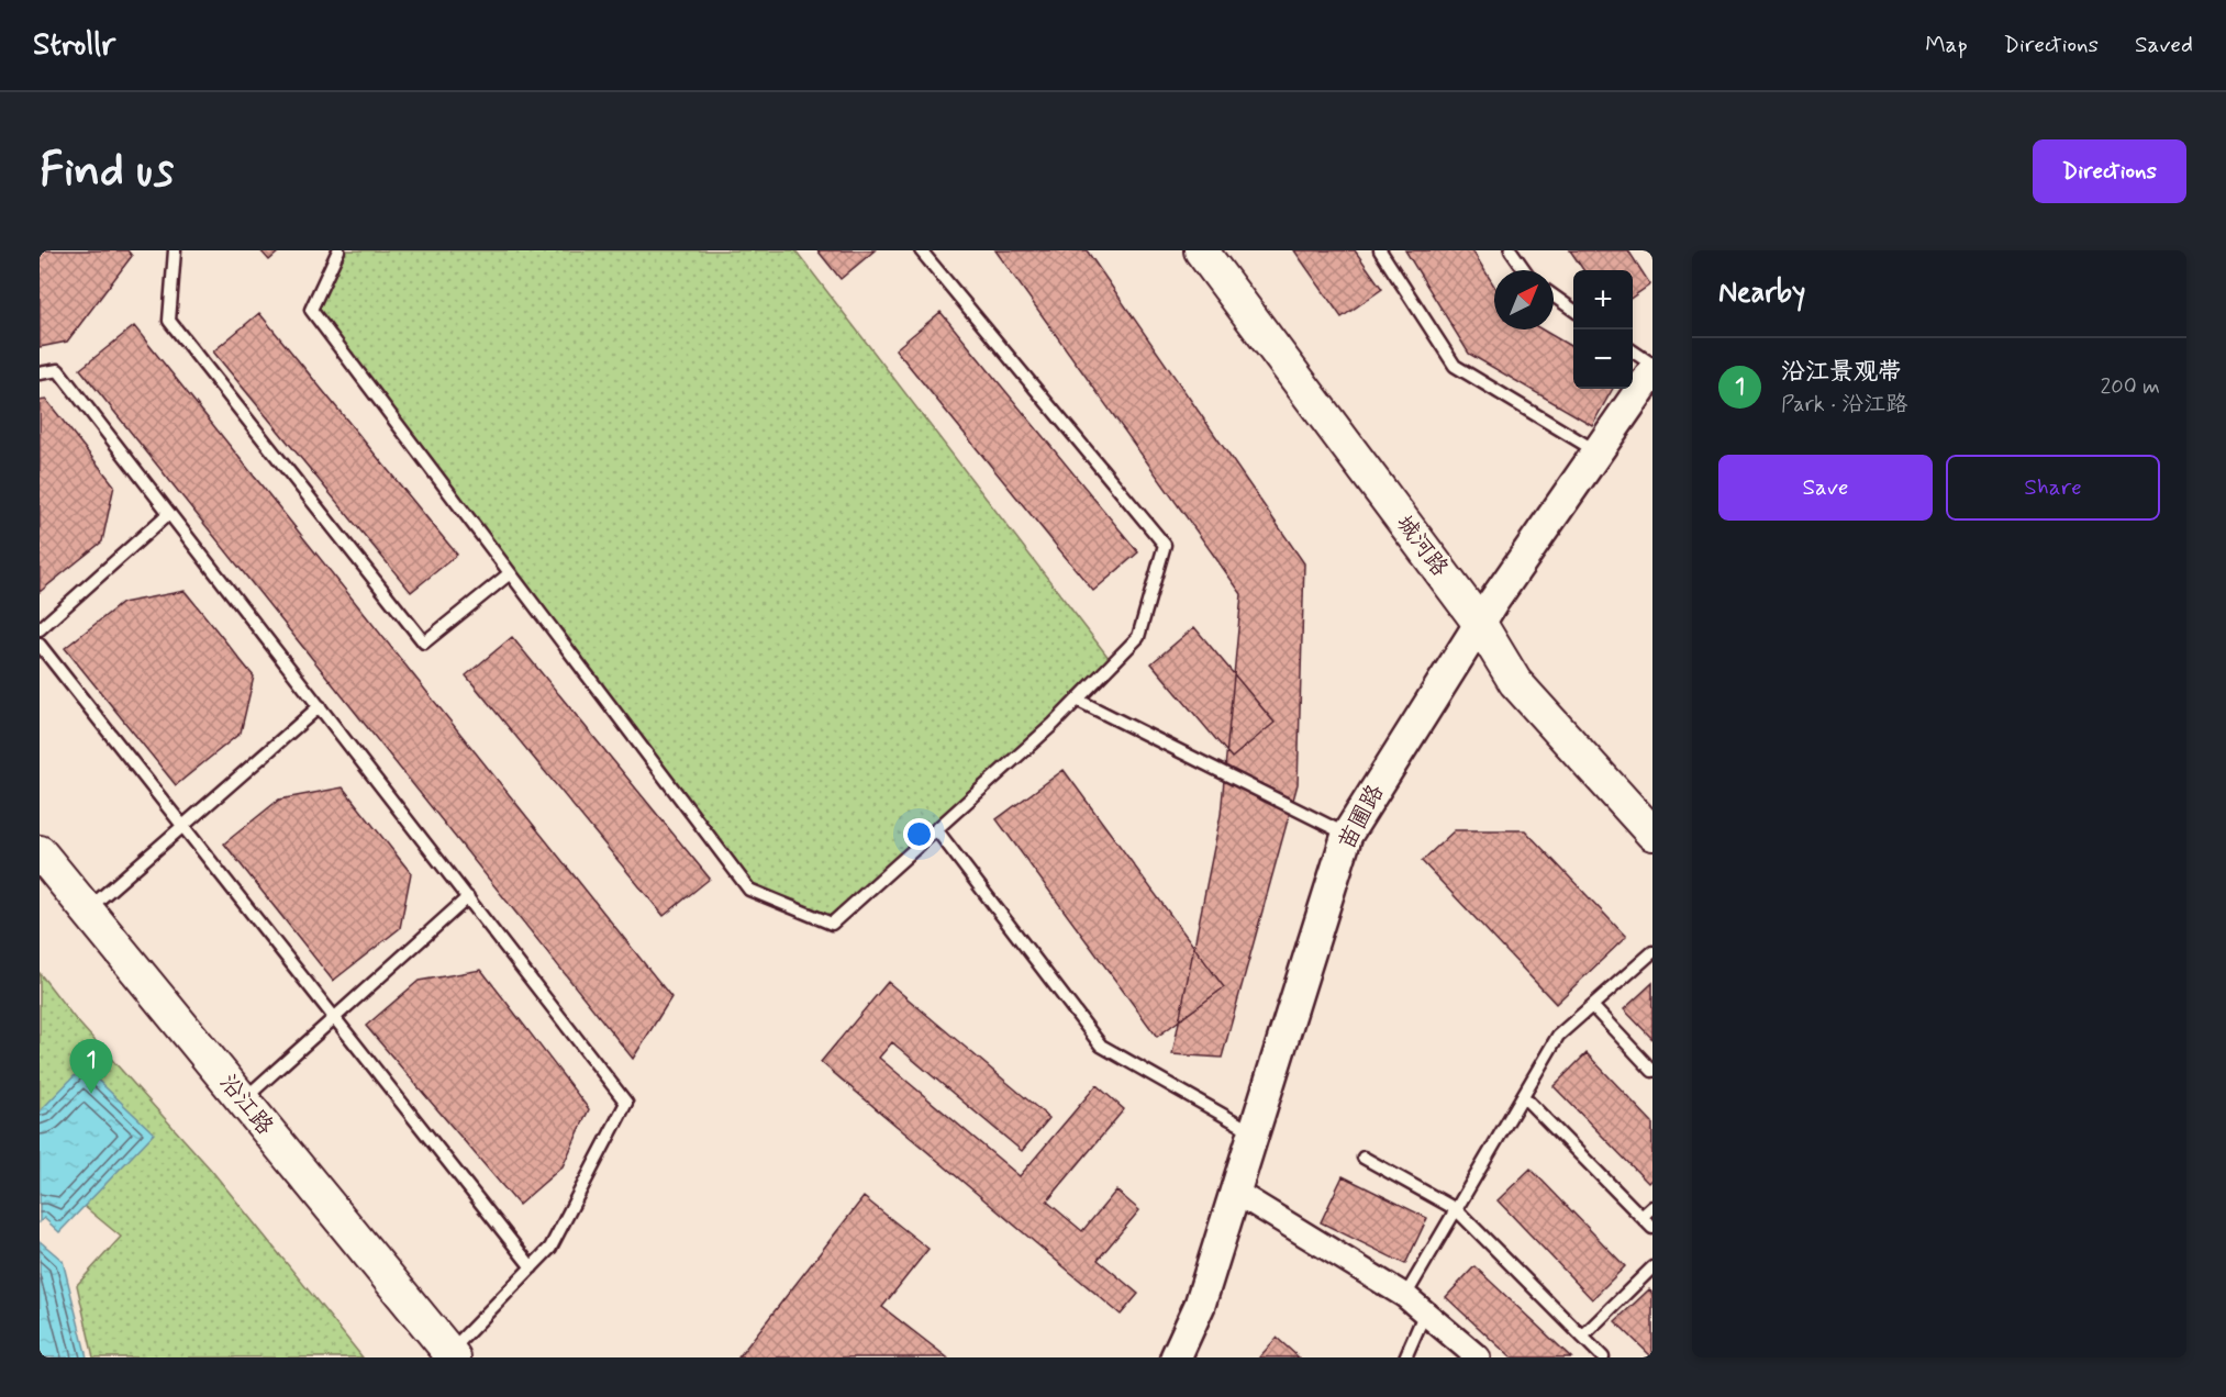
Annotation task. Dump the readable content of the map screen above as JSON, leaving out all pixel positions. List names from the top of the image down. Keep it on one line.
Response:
{"streets":{"main road":["城河路","沿江路"],"street":["苗圃路"]},"crossings":[["城河路","苗圃路"]],"north":"top right","page":{"header":"Strollr","nav":["Map","Directions","Saved"],"buttons":["Directions",["Save","Share"]],"title":"Find us","heading":"Nearby","map_buttons":["+","−"],"list":[{"mark":"1","name":"沿江景观带","note":"Park · 沿江路","value":"200 m"}],"pins":"1"}}
